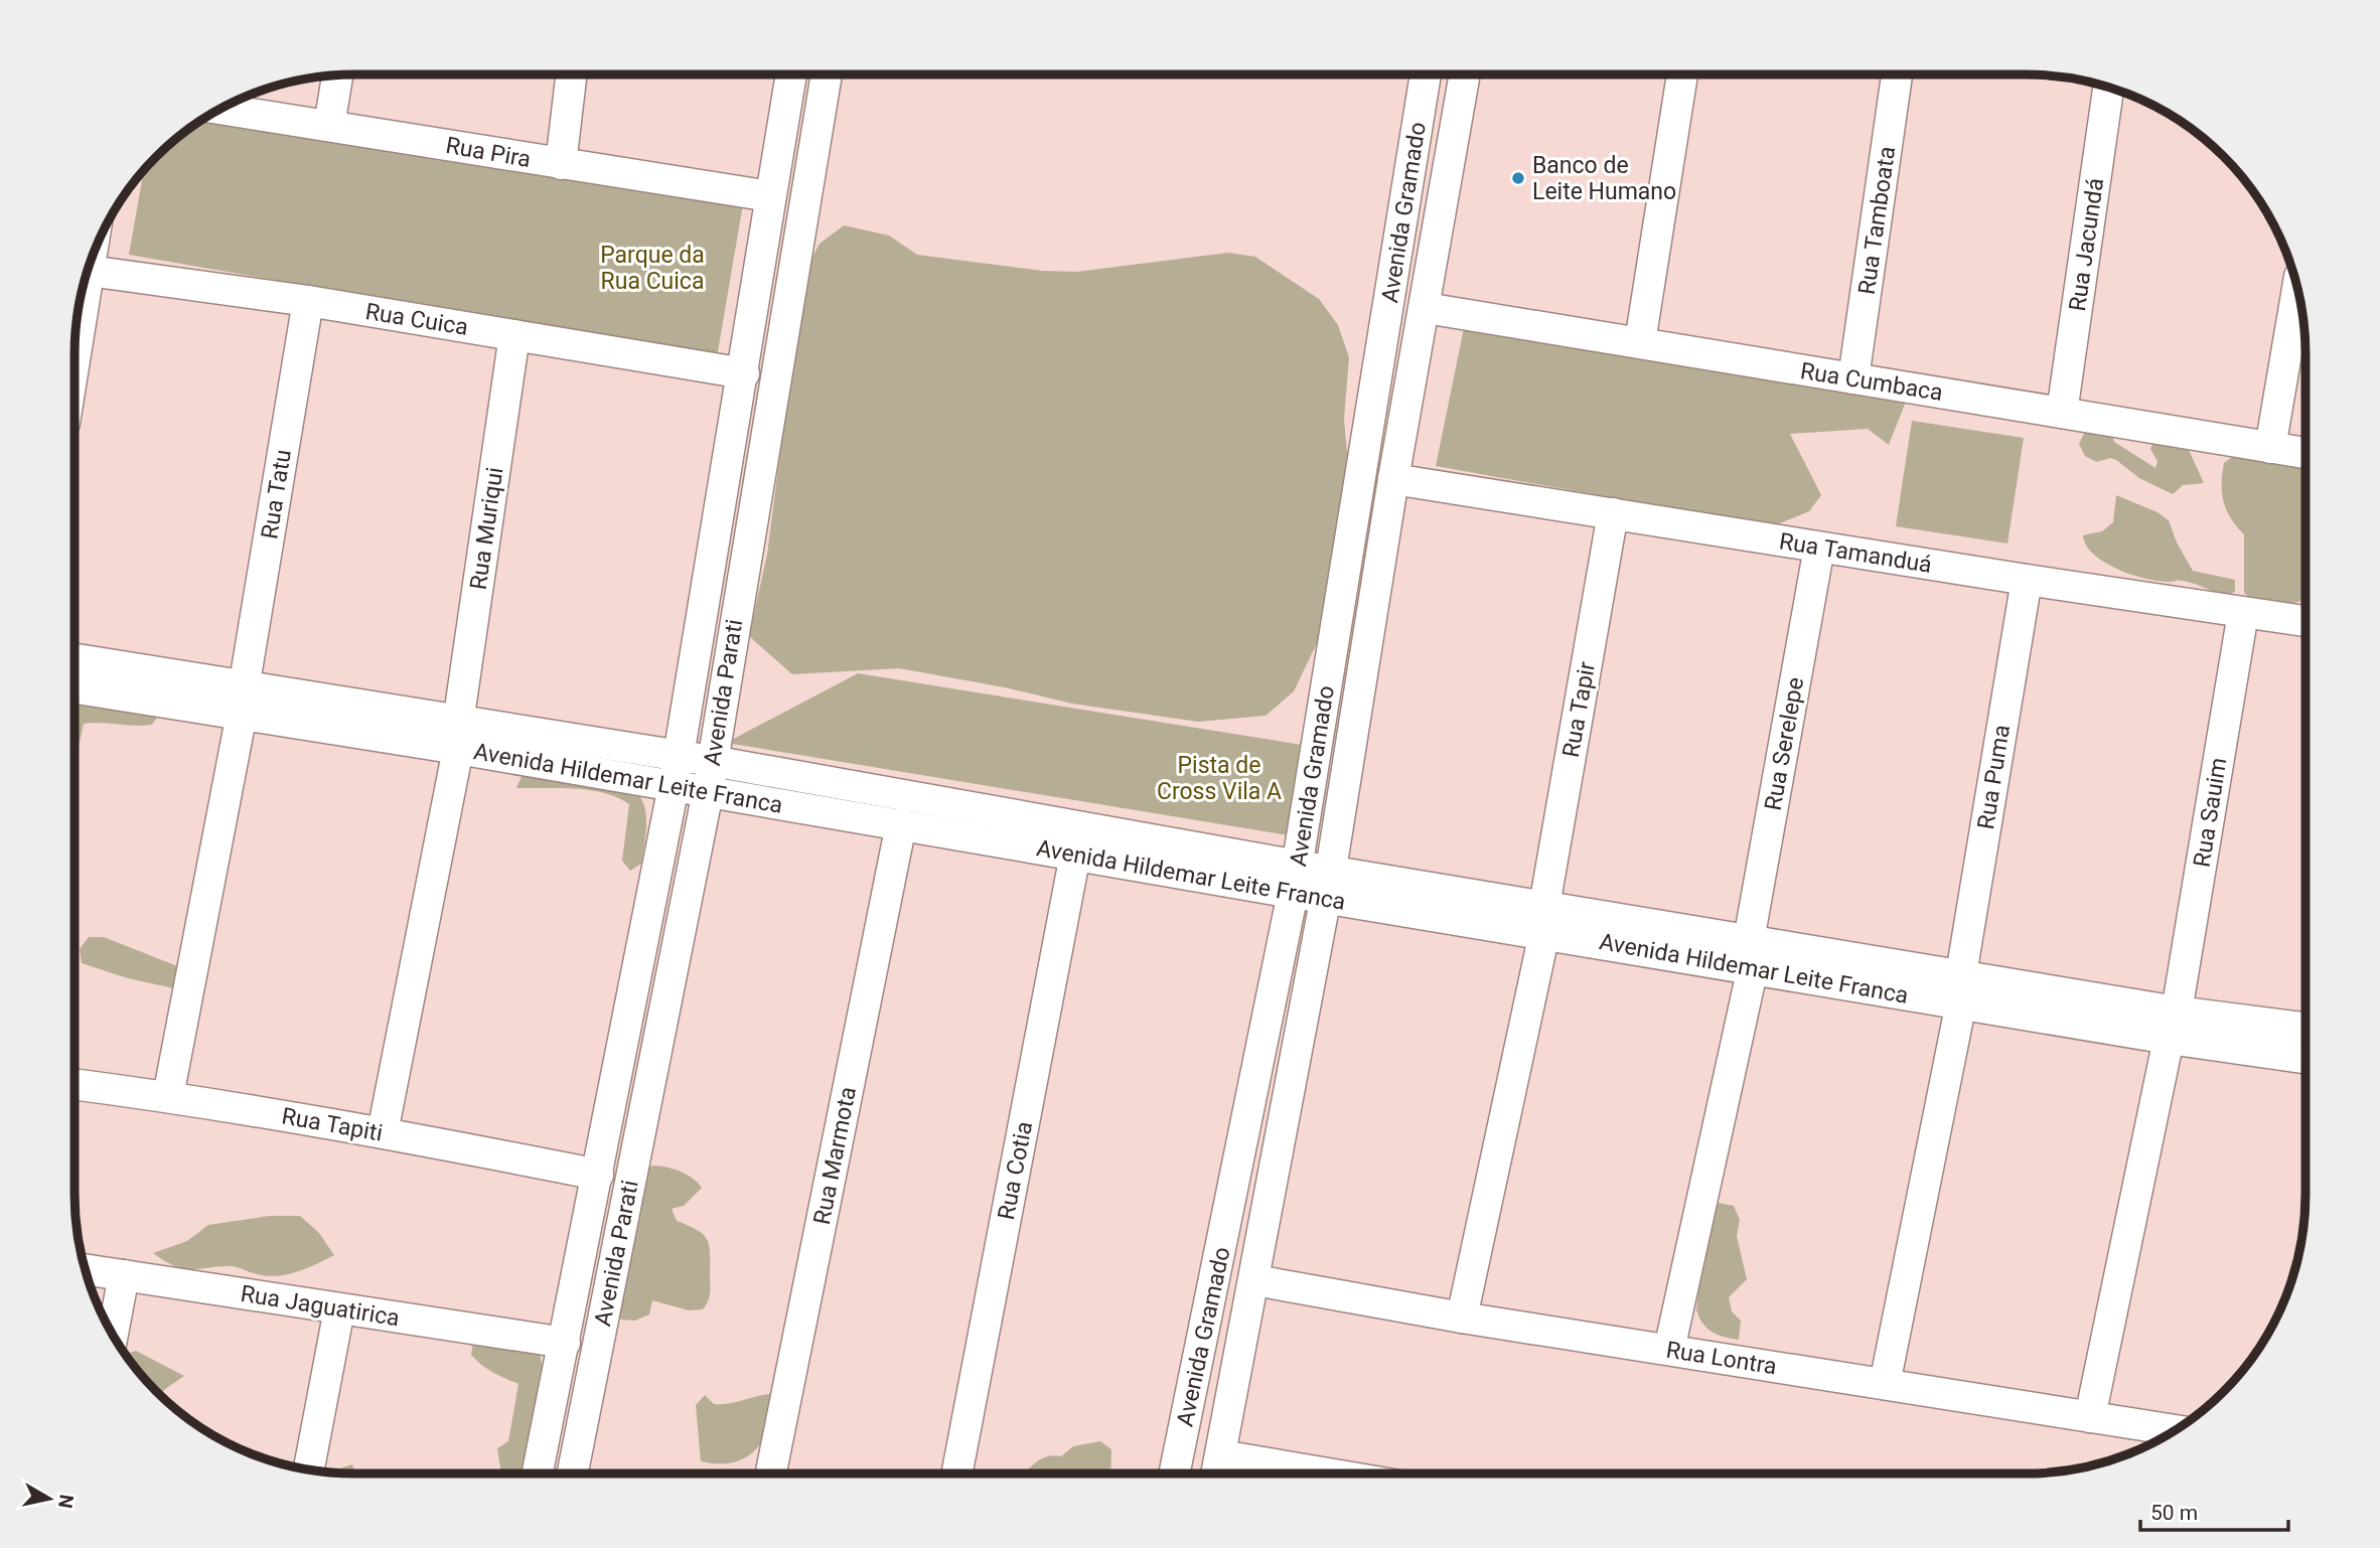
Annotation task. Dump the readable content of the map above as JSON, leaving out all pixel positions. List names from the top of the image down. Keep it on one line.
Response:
{"streets":{"street":["Rua Pira","Avenida Gramado","Rua Tamboata","Rua Jacundá","Rua Cuica","Rua Cumbaca","Rua Tatu","Rua Muriqui","Rua Tamanduá","Avenida Parati","Rua Tapir","Rua Serelepe","Rua Puma","Avenida Hildemar Leite Franca","Rua Sauim","Rua Tapiti","Rua Marmota","Rua Cotia","Rua Jaguatirica","Rua Lontra"]},"crossings":[["Rua Pira","Avenida Parati"],["Avenida Gramado","Rua Cumbaca"],["Avenida Gramado","Rua Tamanduá"],["Avenida Gramado","Avenida Hildemar Leite Franca"],["Avenida Gramado","Rua Lontra"],["Rua Tamboata","Rua Cumbaca"],["Rua Jacundá","Rua Cumbaca"],["Rua Cuica","Rua Tatu"],["Rua Cuica","Rua Muriqui"],["Rua Cuica","Avenida Parati"],["Rua Tatu","Avenida Hildemar Leite Franca"],["Rua Tatu","Rua Tapiti"],["Rua Muriqui","Avenida Hildemar Leite Franca"],["Rua Muriqui","Rua Tapiti"],["Rua Tamanduá","Rua Tapir"],["Rua Tamanduá","Rua Serelepe"],["Rua Tamanduá","Rua Puma"],["Rua Tamanduá","Rua Sauim"],["Avenida Parati","Avenida Hildemar Leite Franca"],["Avenida Parati","Rua Tapiti"],["Avenida Parati","Rua Jaguatirica"],["Rua Tapir","Avenida Hildemar Leite Franca"],["Rua Tapir","Rua Lontra"],["Rua Serelepe","Avenida Hildemar Leite Franca"],["Rua Serelepe","Rua Lontra"],["Rua Puma","Avenida Hildemar Leite Franca"],["Rua Puma","Rua Lontra"],["Avenida Hildemar Leite Franca","Rua Sauim"],["Avenida Hildemar Leite Franca","Rua Marmota"],["Avenida Hildemar Leite Franca","Rua Cotia"],["Rua Sauim","Rua Lontra"]],"parks":["Parque da Rua Cuica","Pista de Cross Vila A"],"places":["Banco de Leite Humano"],"scale_bar":"50 m","north":"right"}
